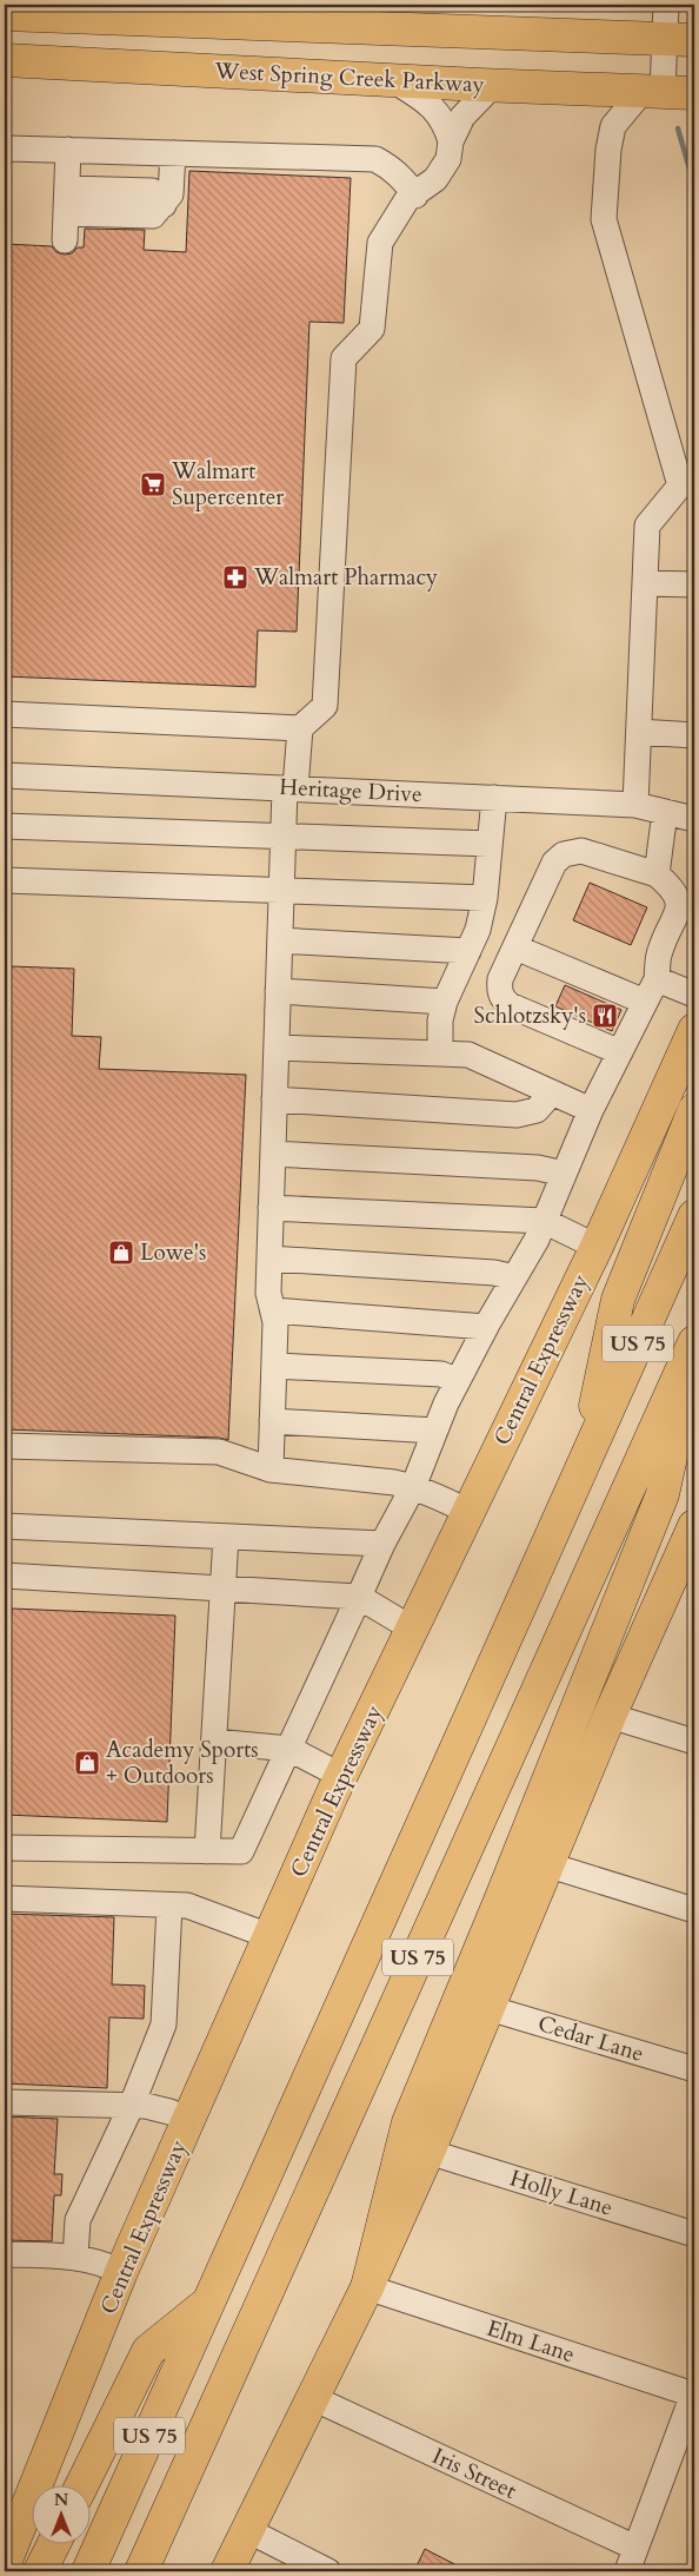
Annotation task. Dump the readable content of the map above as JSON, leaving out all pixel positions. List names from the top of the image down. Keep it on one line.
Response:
{"streets":{"main road":["West Spring Creek Parkway","US 75","Central Expressway"],"street":["Heritage Drive","Cedar Lane","Holly Lane","Elm Lane","Iris Street"]},"places":{"supermarket":["Walmart Supercenter"],"pharmacy":["Walmart Pharmacy"],"restaurant":["Schlotzsky's"],"shop":["Lowe's","Academy Sports + Outdoors"]},"north":"top"}
